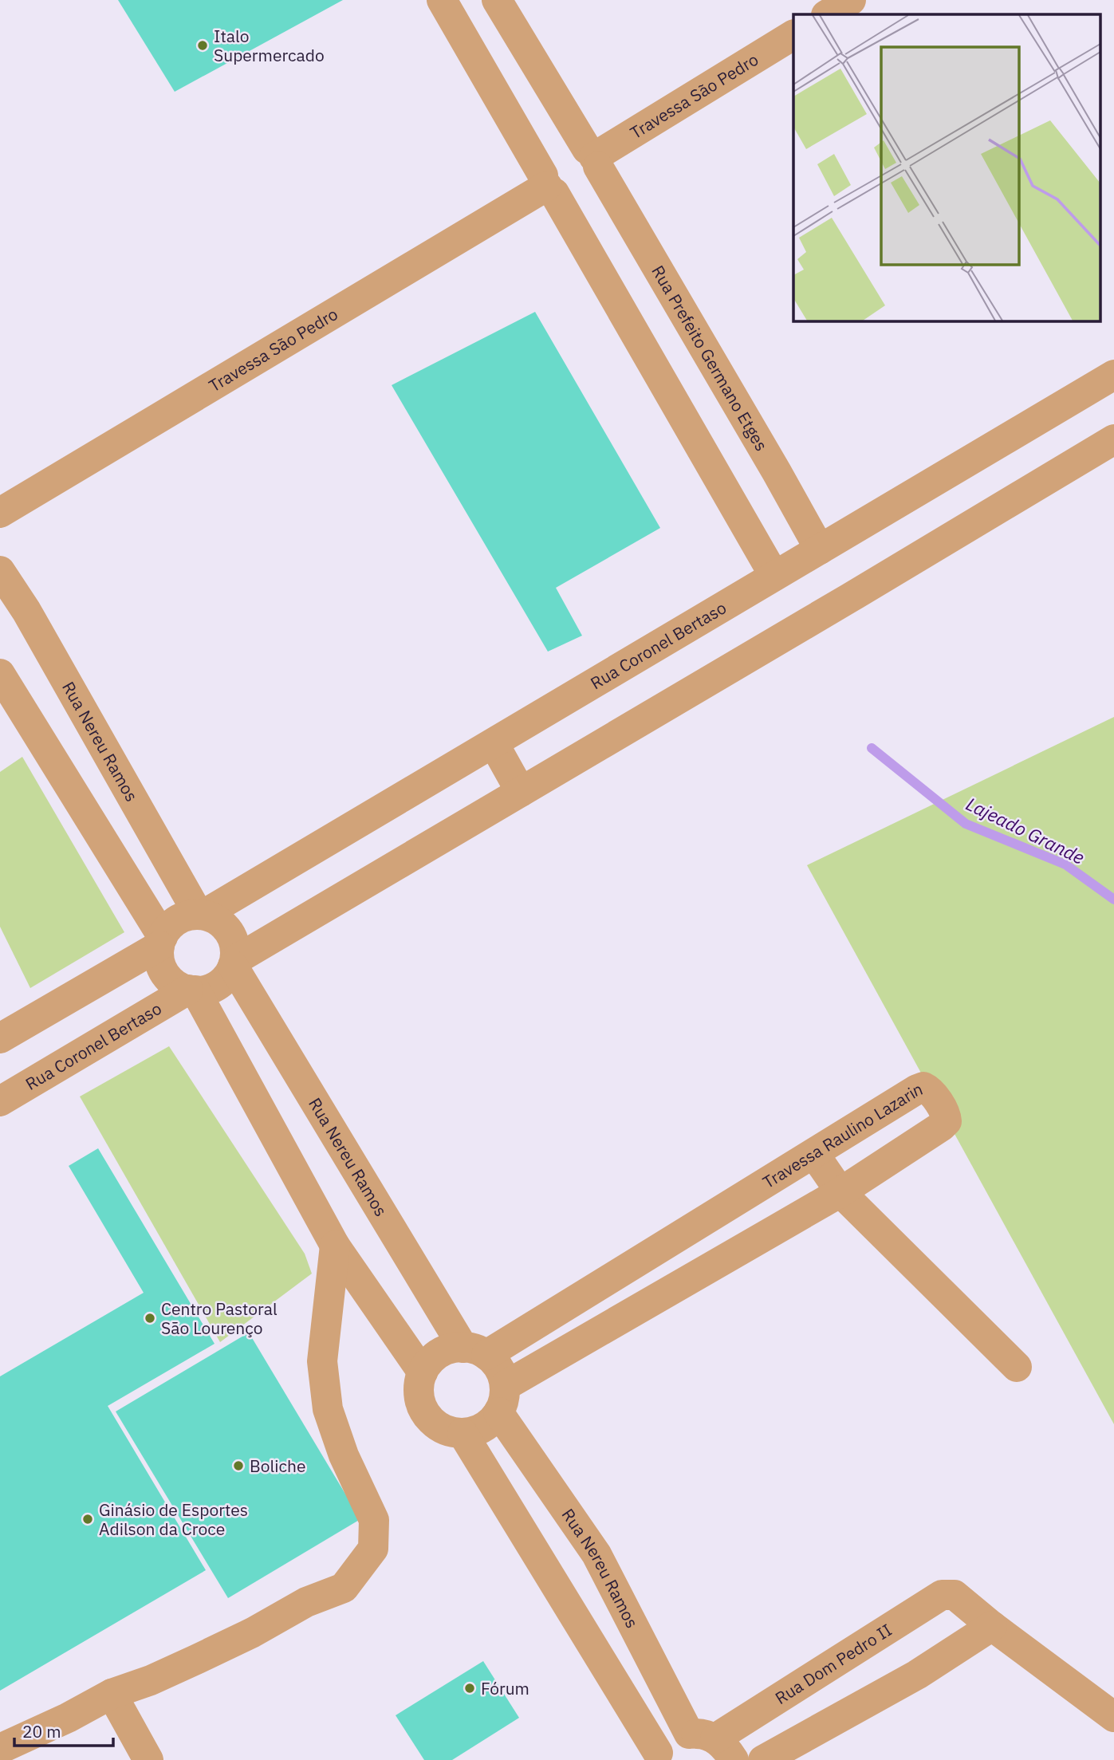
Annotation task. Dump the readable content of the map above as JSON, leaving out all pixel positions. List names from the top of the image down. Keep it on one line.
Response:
{"streets":{"street":["Travessa São Pedro","Rua Prefeito Germano Etges","Rua Coronel Bertaso","Rua Nereu Ramos","Travessa Raulino Lazarin","Rua Dom Pedro II"]},"crossings":[["Travessa São Pedro","Rua Prefeito Germano Etges"],["Rua Prefeito Germano Etges","Rua Coronel Bertaso"],["Rua Coronel Bertaso","Rua Nereu Ramos"],["Rua Nereu Ramos","Travessa Raulino Lazarin"],["Rua Nereu Ramos","Rua Dom Pedro II"]],"water":["Lajeado Grande"],"places":["Italo Supermercado","Centro Pastoral São Lourenço","Boliche","Ginásio de Esportes Adilson da Croce","Fórum"],"scale_bar":"20 m"}
